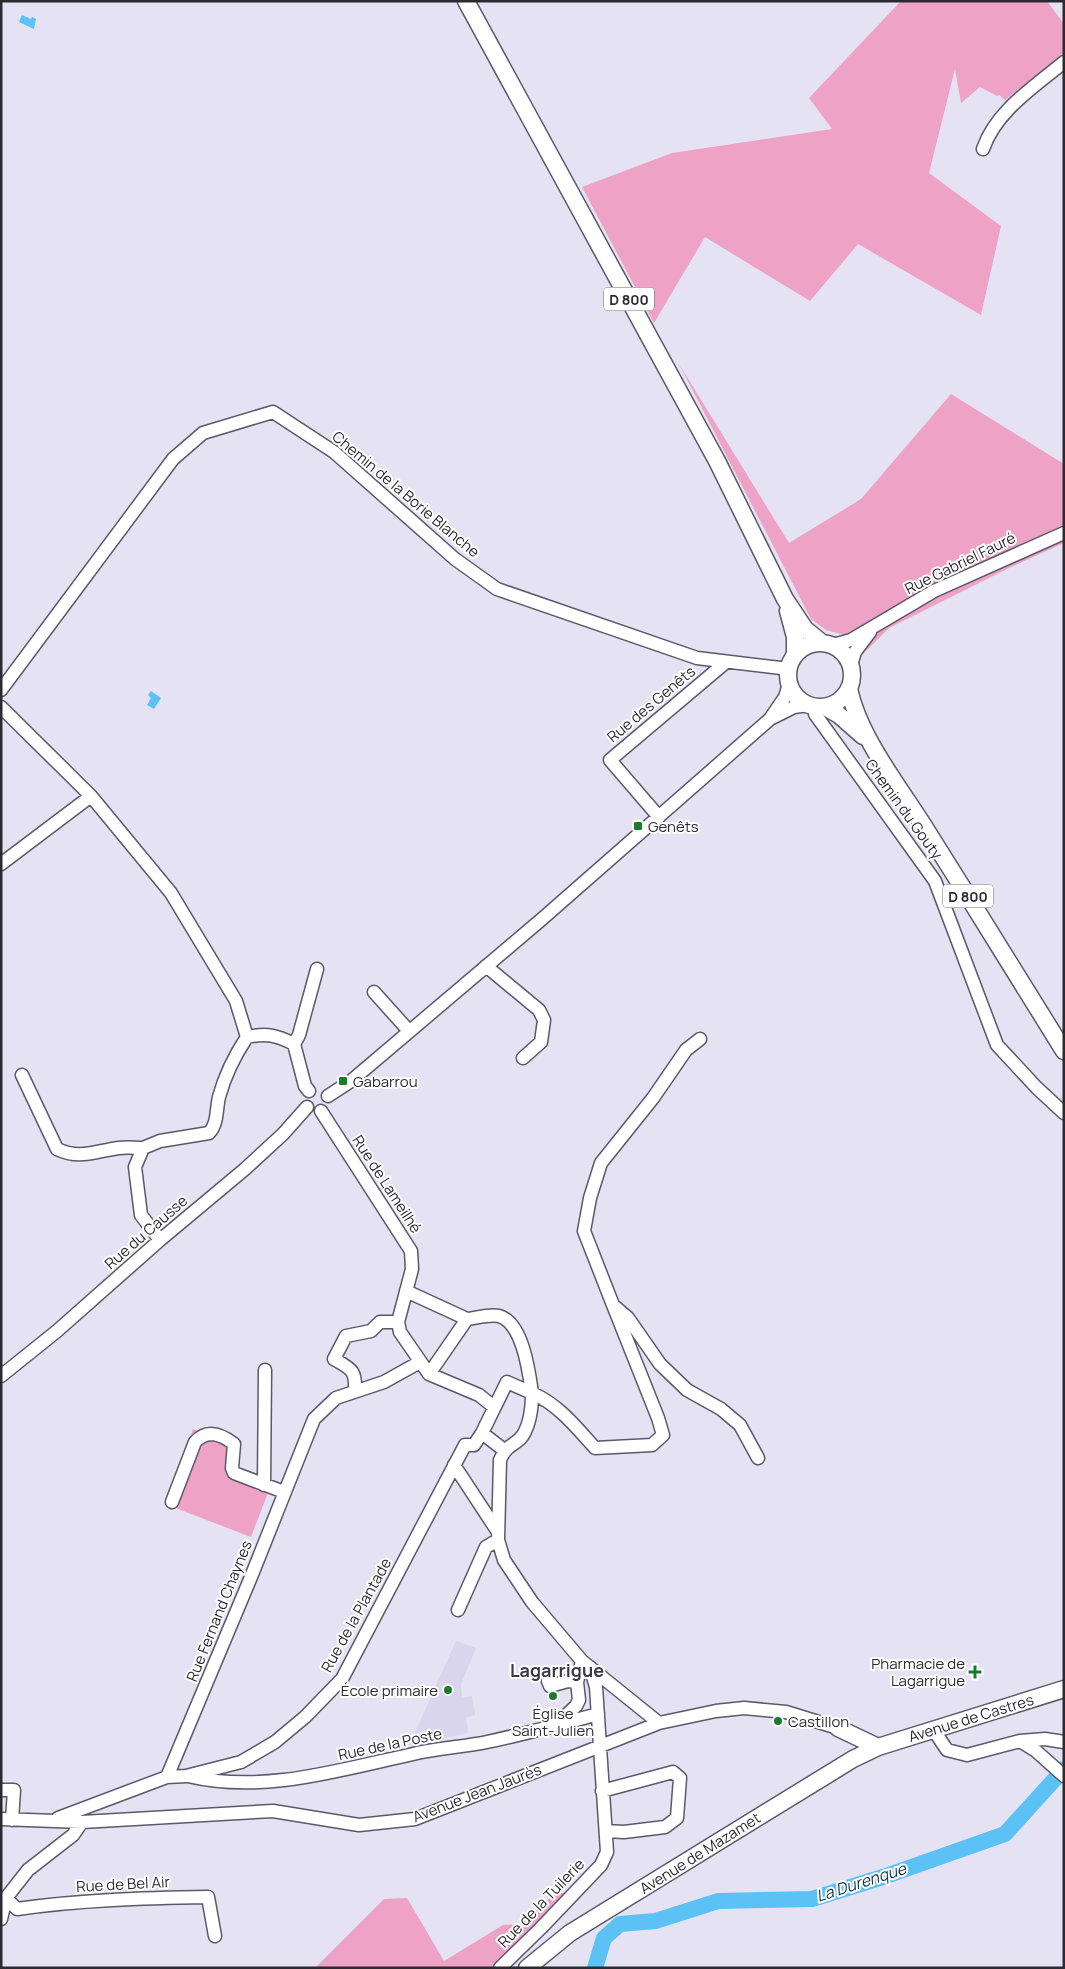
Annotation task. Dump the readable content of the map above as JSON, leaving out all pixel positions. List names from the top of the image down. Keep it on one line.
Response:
{"streets":{"main road":["D 800","Avenue de Castres","Avenue Jean Jaurès","Avenue de Mazamet"],"street":["Chemin de la Borie Blanche","Rue Gabriel Fauré","Rue des Genêts","Chemin du Gouty","Rue de Lameilhé","Rue du Causse","Rue Fernand Chaynes","Rue de la Plantade","Rue de la Poste","Rue de Bel Air","Rue de la Tuilerie"]},"crossings":[["D 800","Chemin de la Borie Blanche"],["D 800","Rue Gabriel Fauré"],["D 800","Chemin du Gouty"],["Chemin de la Borie Blanche","Rue Gabriel Fauré"],["Chemin de la Borie Blanche","Rue des Genêts"],["Chemin de la Borie Blanche","Chemin du Gouty"],["Rue Gabriel Fauré","Chemin du Gouty"],["Rue de Lameilhé","Rue du Causse"],["Rue Fernand Chaynes","Rue de la Plantade"],["Rue de la Plantade","Rue de la Poste"],["Avenue de Castres","Avenue Jean Jaurès"],["Avenue de Castres","Avenue de Mazamet"],["Rue de la Poste","Rue de la Tuilerie"],["Avenue Jean Jaurès","Avenue de Mazamet"],["Avenue Jean Jaurès","Rue de la Tuilerie"]],"districts":["Lagarrigue"],"water":["La Durenque"],"places":{"transit":["Genêts","Gabarrou"],"health":["Pharmacie de Lagarrigue"],"other":["École primaire","Église Saint-Julien","Castillon"]}}
